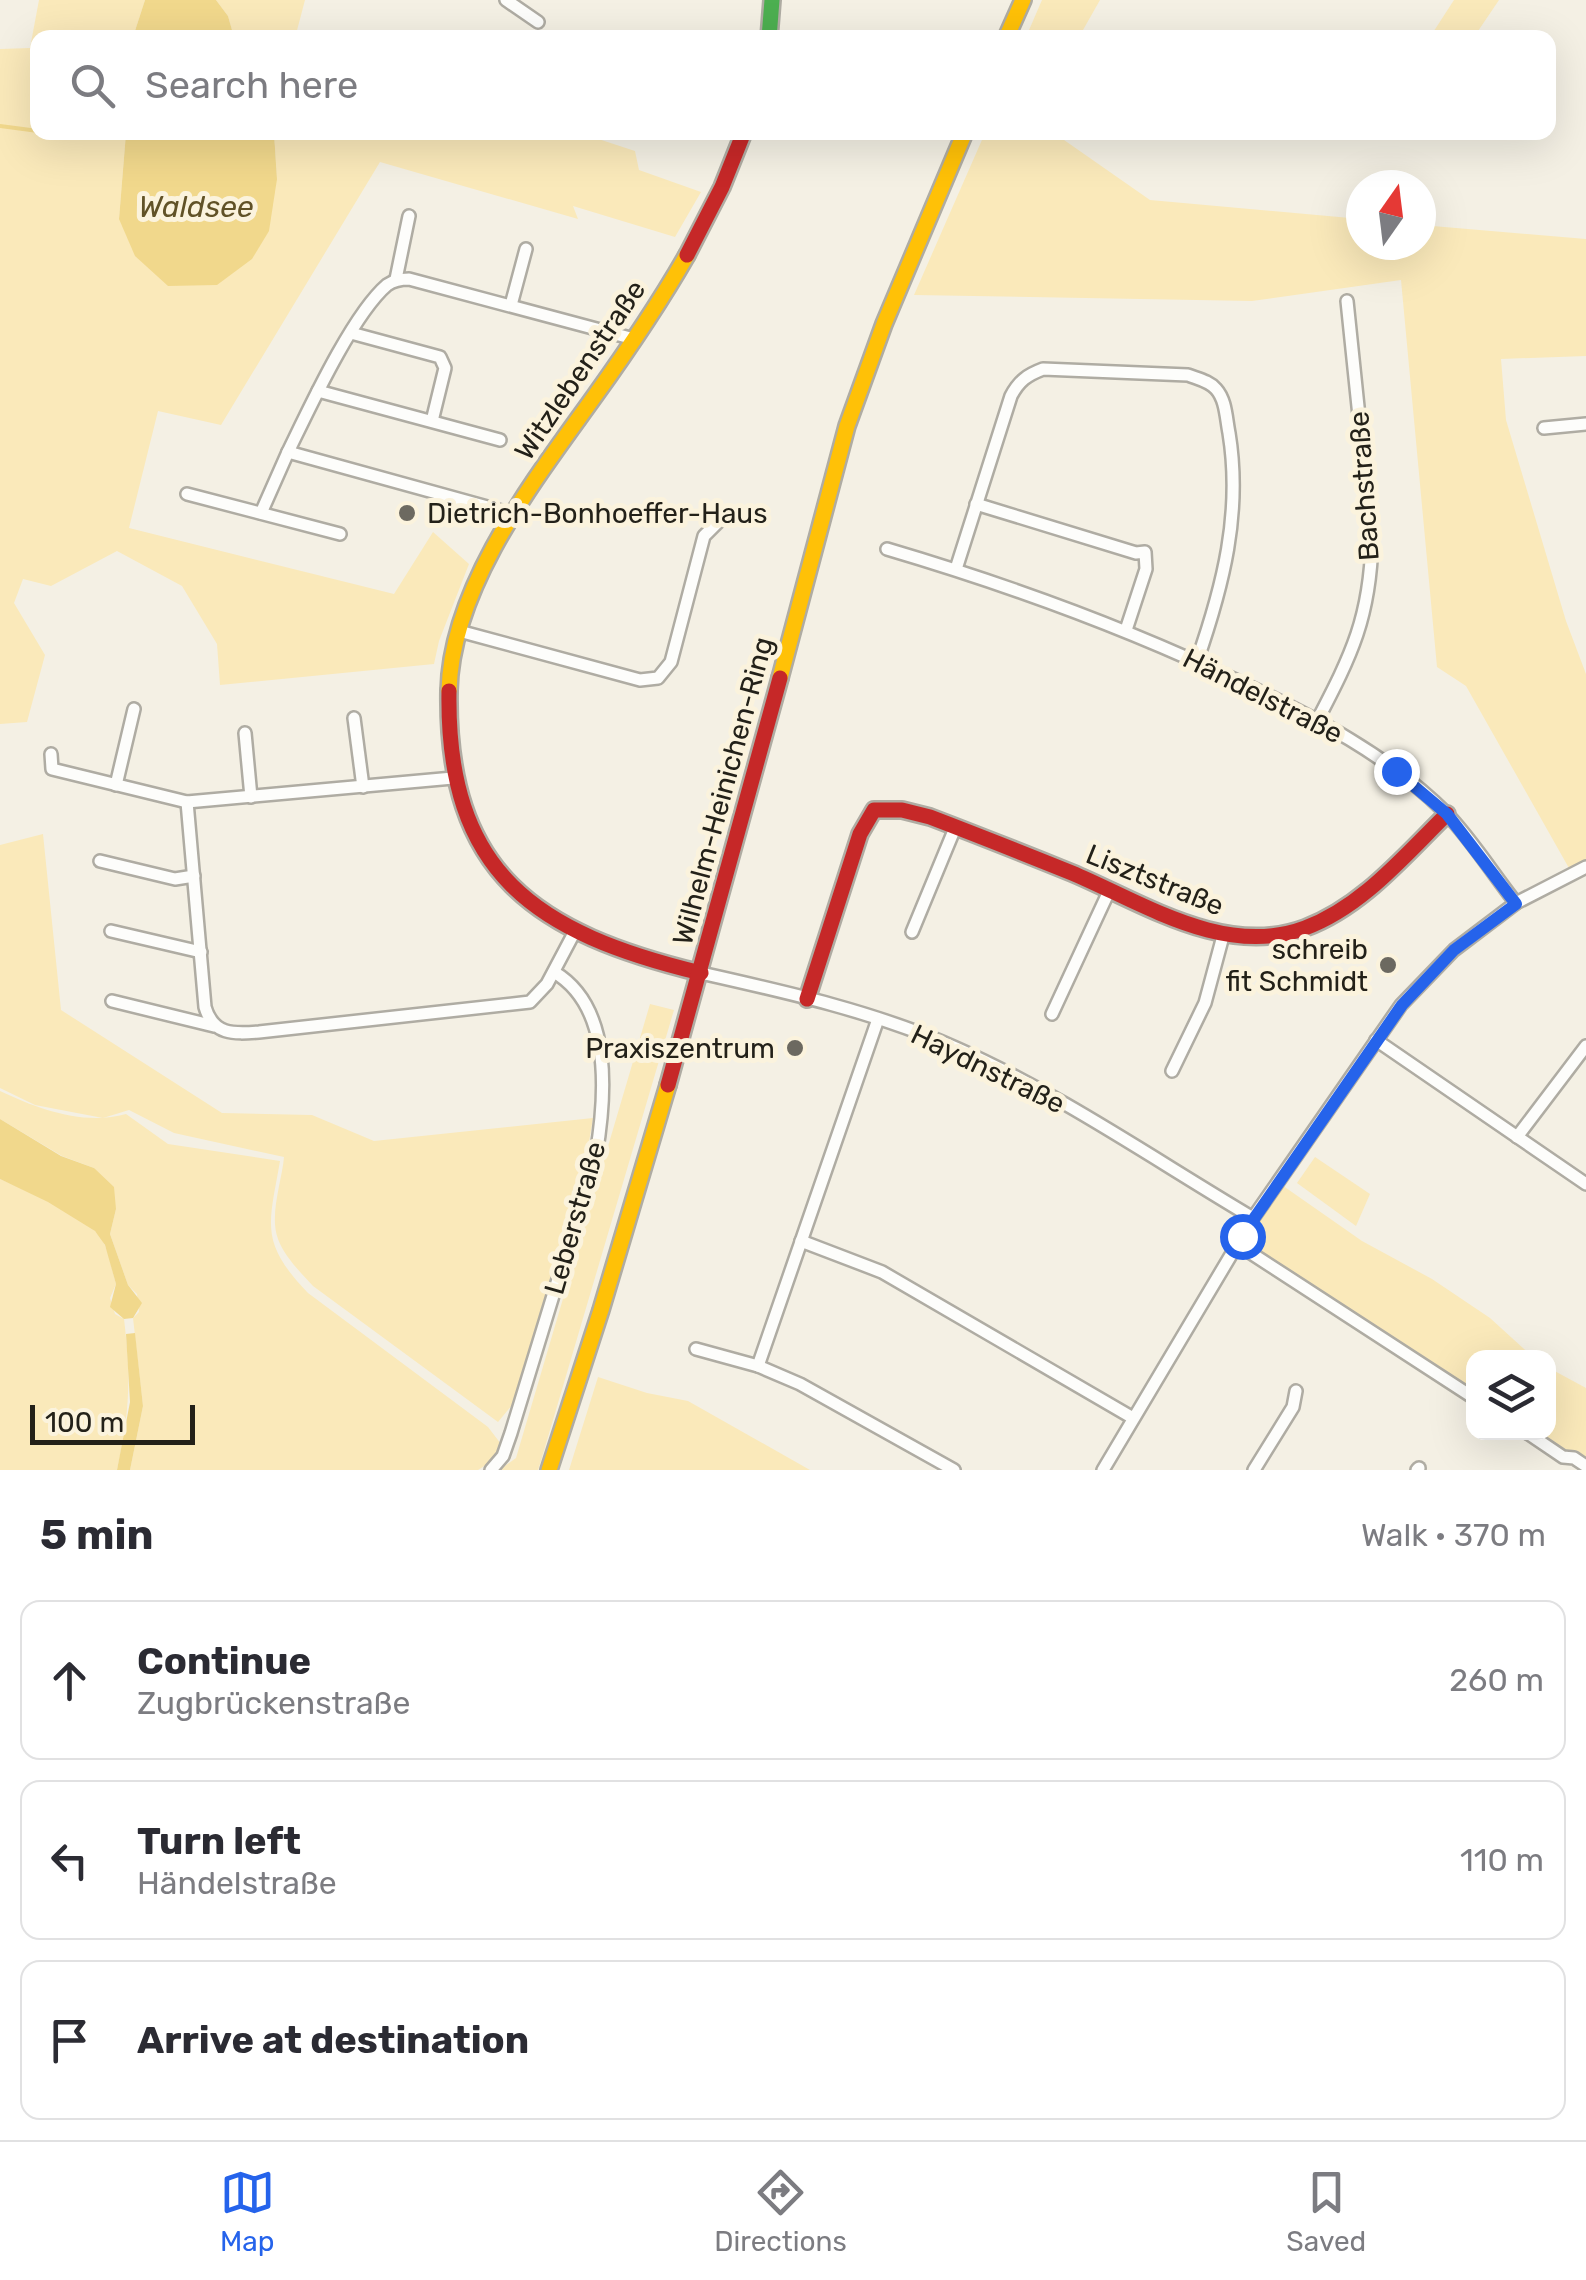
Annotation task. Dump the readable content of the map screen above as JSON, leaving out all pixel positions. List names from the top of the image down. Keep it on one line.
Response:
{"streets":{"street":["Witzlebenstraße","Bachstraße","Händelstraße","Wilhelm-Heinichen-Ring","Lisztstraße","Haydnstraße","Leberstraße"]},"crossings":[["Witzlebenstraße","Wilhelm-Heinichen-Ring"],["Witzlebenstraße","Haydnstraße"],["Bachstraße","Händelstraße"],["Händelstraße","Lisztstraße"],["Wilhelm-Heinichen-Ring","Haydnstraße"],["Lisztstraße","Haydnstraße"]],"water":["Waldsee"],"places":["Dietrich-Bonhoeffer-Haus","schreib fit Schmidt","Praxiszentrum"],"scale_bar":"100 m","north":"top","page":{"search":"Search here","scale":"100 m","heading":["5 min","Walk · 370 m"],"list":[["Continue","Zugbrückenstraße","260 m"],["Turn left","Händelstraße","110 m"],"Arrive at destination"],"nav":["Map","Directions","Saved"]}}
